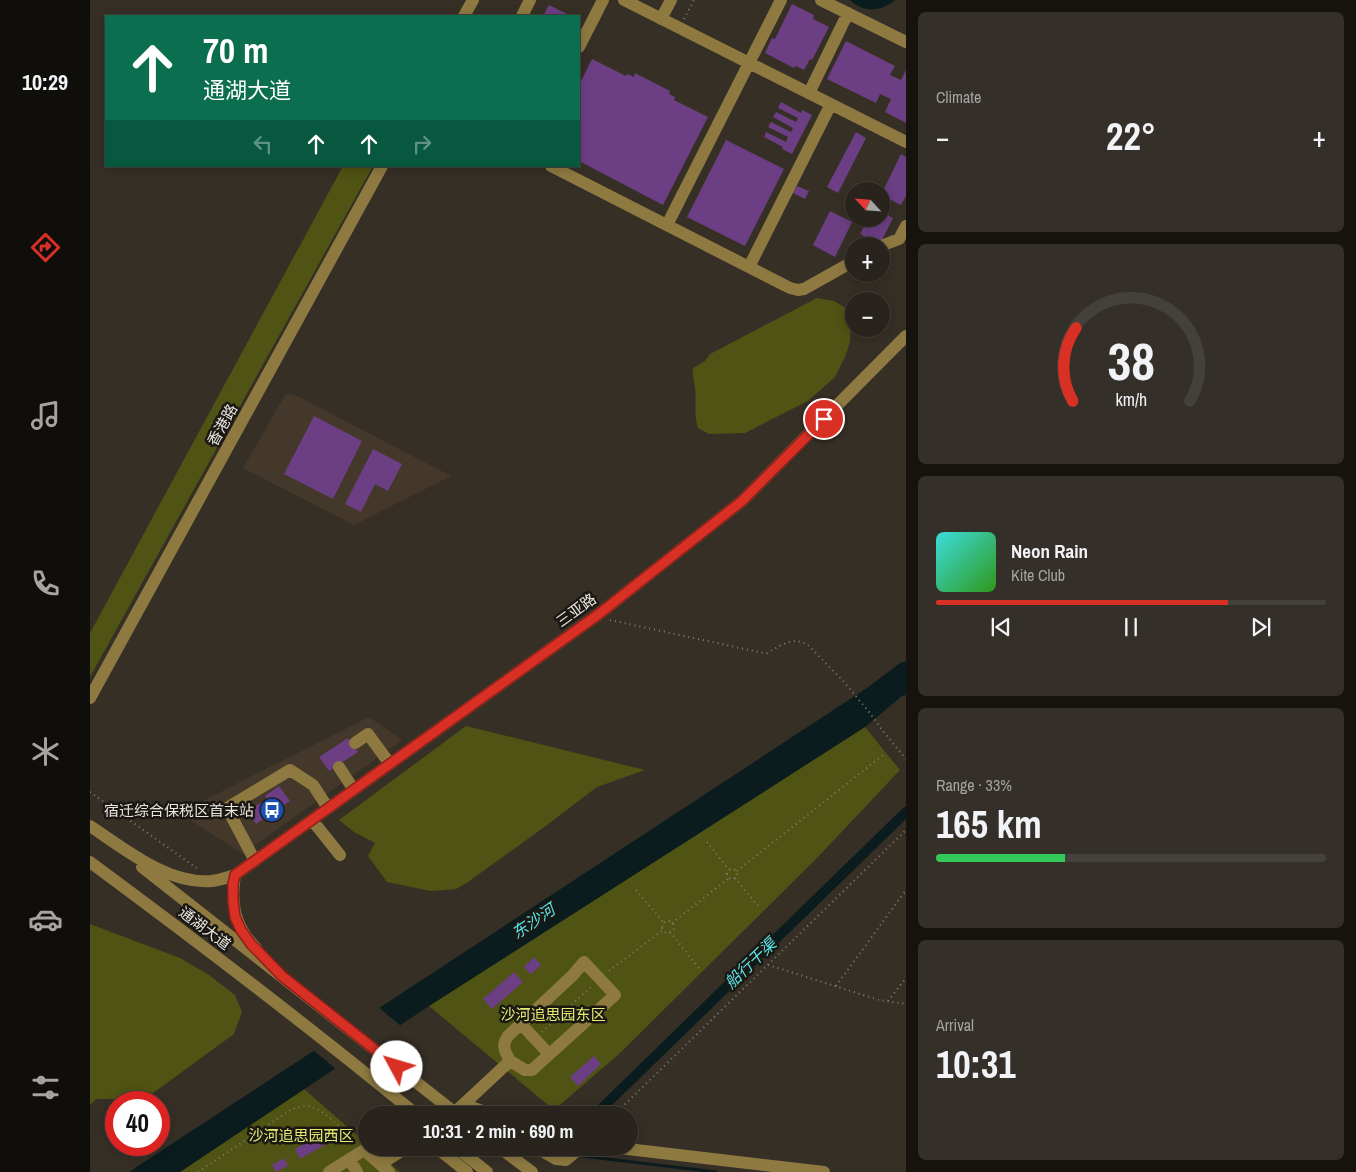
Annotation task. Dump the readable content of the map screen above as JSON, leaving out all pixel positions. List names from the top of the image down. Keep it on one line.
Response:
{"streets":{"street":["香港路","三亚路","通湖大道"]},"water":["东沙河","船行干渠"],"parks":["沙河追思园东区","沙河追思园西区"],"places":{"bus stop":["宿迁综合保税区首末站"]},"north":"top left","page":{"tabs":"10:29","tile":["Climate",["Range · 33%","165 km"],["Arrival","10:31"]],"turn":["70 m","通湖大道"],"heat":["−","22°","+"],"map_buttons":["+","−"],"song":["Neon Rain","Kite Club"],"limit":"40","trip":"10:31 · 2 min · 690 m","gauge":["38","km/h"]}}
